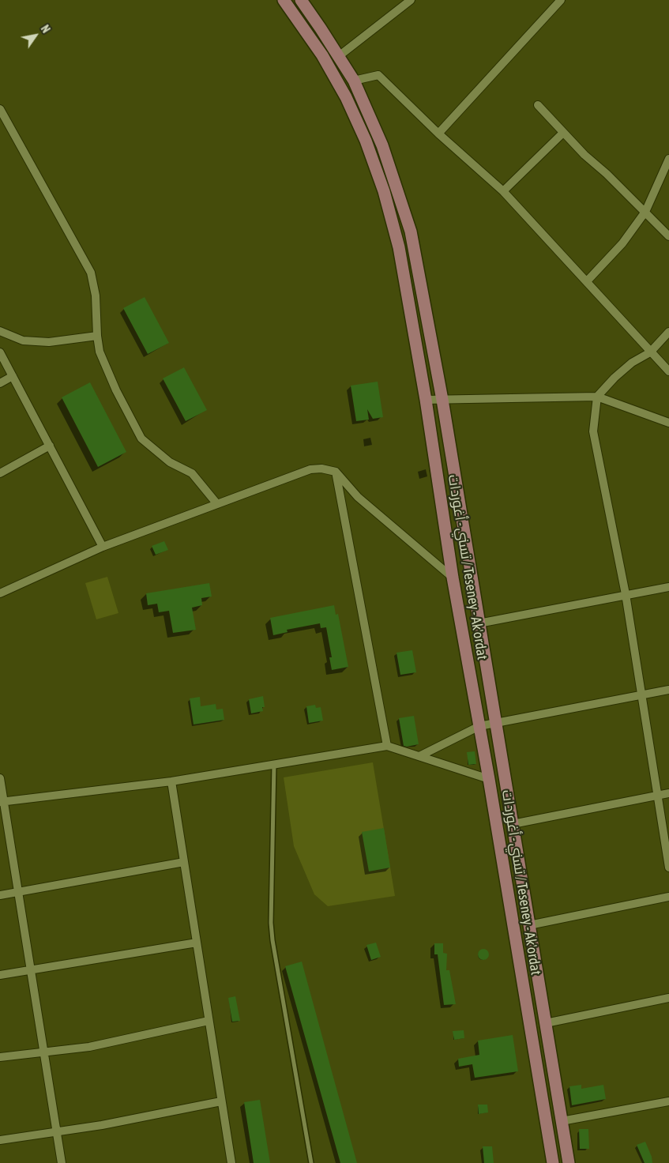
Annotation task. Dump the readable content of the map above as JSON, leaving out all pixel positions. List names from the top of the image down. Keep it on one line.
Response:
{"streets":{"main road":["تسني - أغوردات / Teseney - Ak'ordat"]},"north":"top right"}
